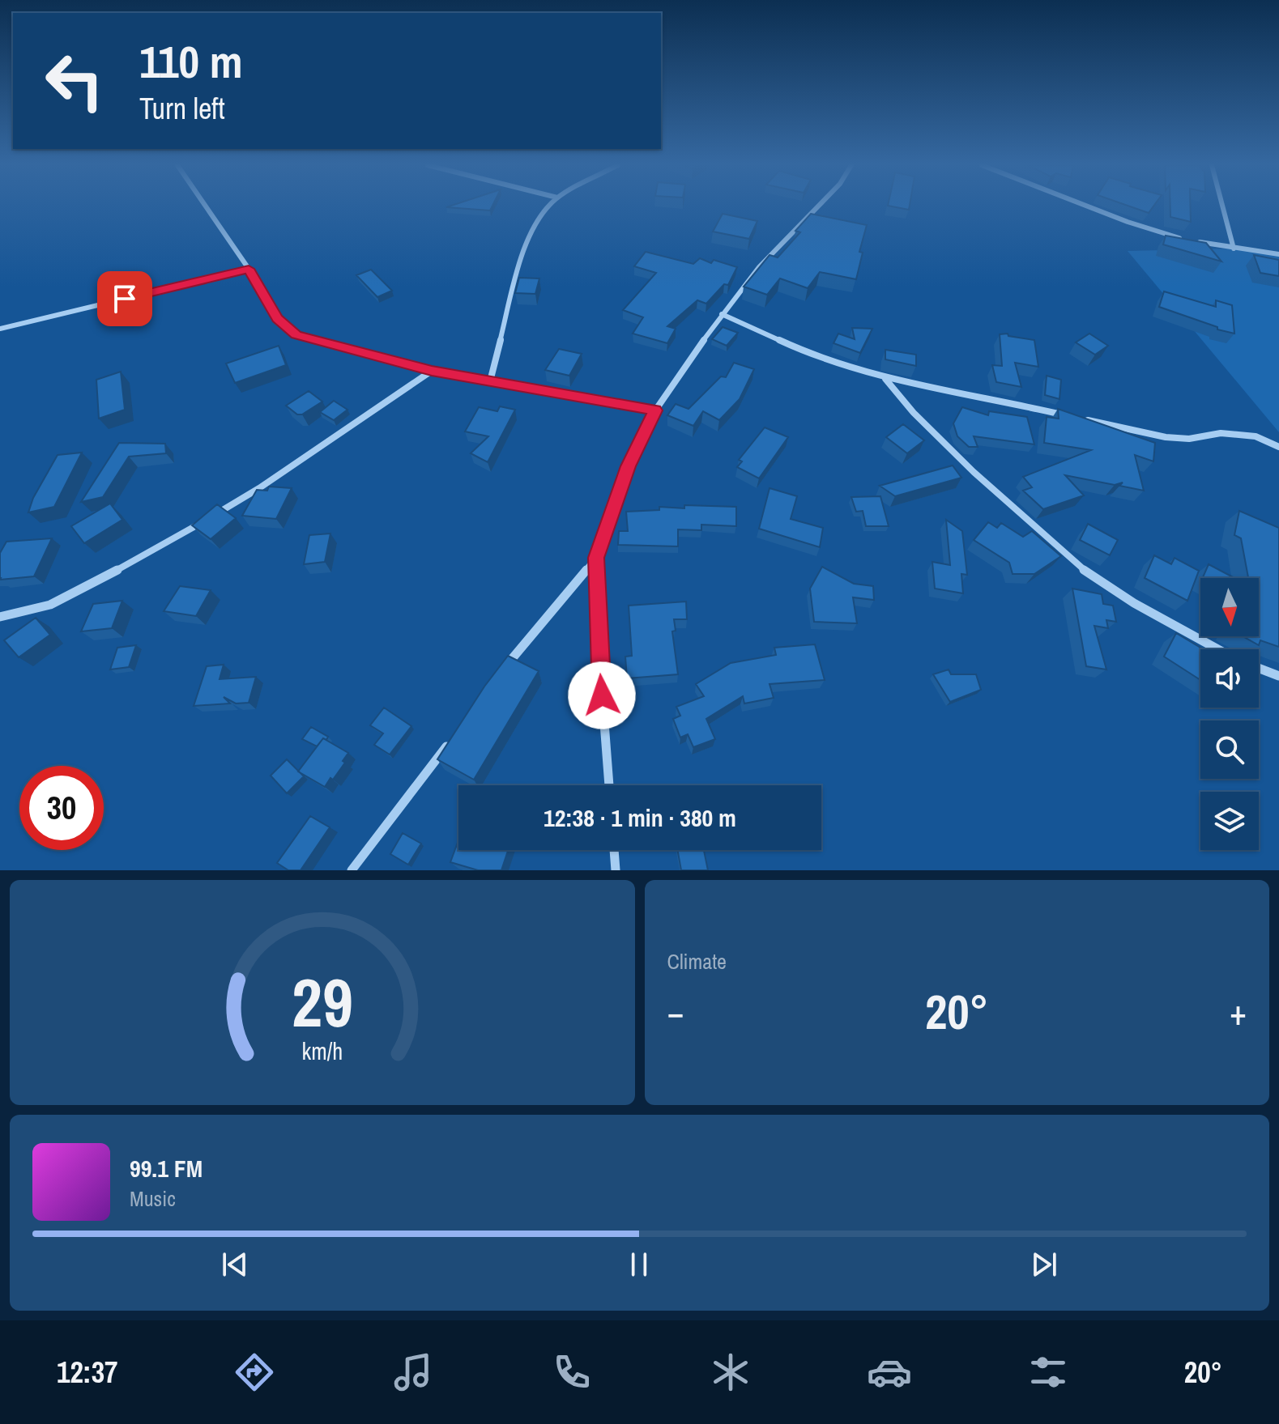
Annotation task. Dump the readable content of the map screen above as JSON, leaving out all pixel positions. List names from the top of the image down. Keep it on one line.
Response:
{"north":"bottom","page":{"turn":["110 m","Turn left"],"limit":"30","trip":"12:38 · 1 min · 380 m","tile":"Climate","heat":["−","20°","+"],"song":["99.1 FM","Music"],"tabs":["12:37","20°"],"gauge":["29","km/h"]}}
